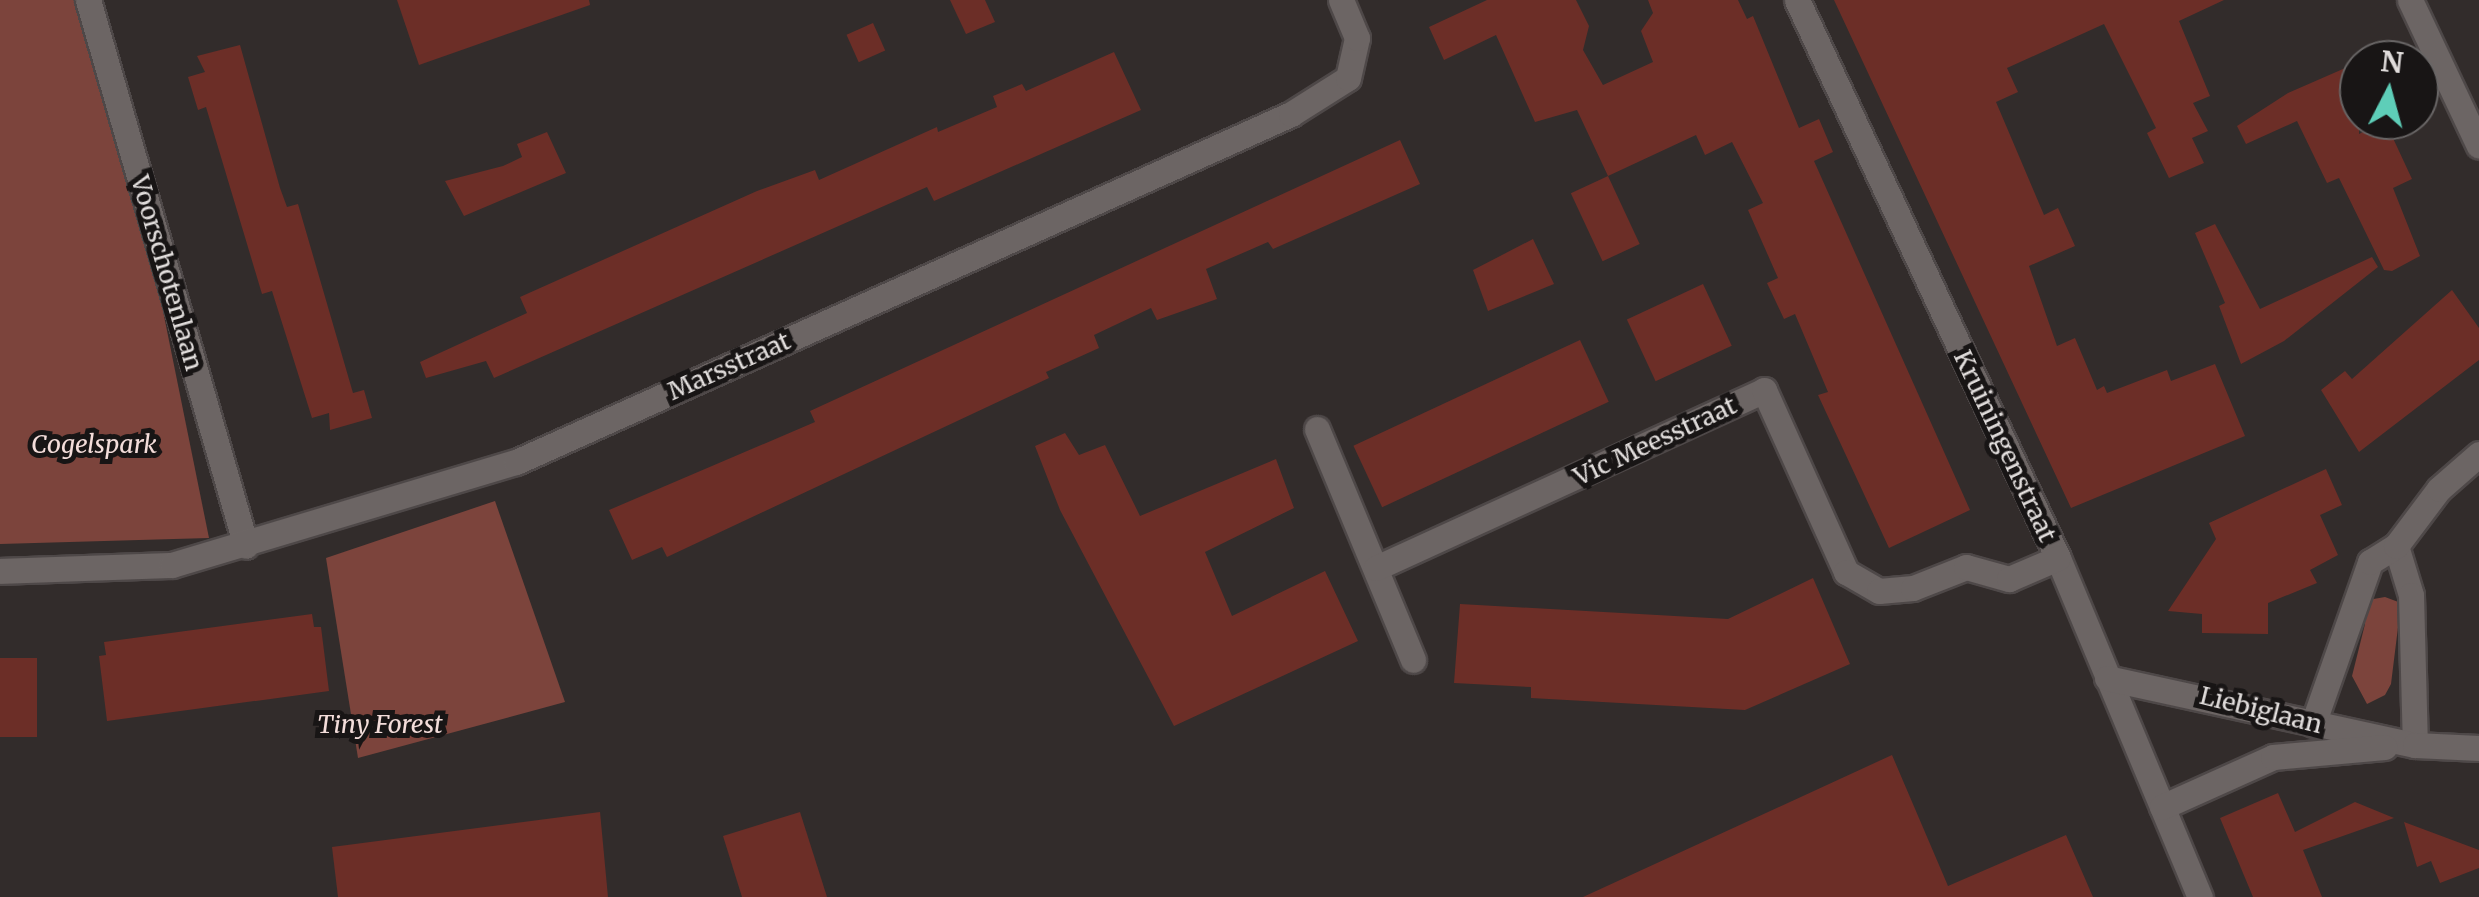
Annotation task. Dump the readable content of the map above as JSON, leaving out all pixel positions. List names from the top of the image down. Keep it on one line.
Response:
{"streets":{"street":["Voorschotenlaan","Marsstraat","Vic Meesstraat","Kruiningenstraat","Liebiglaan"]},"crossings":[["Voorschotenlaan","Marsstraat"],["Vic Meesstraat","Kruiningenstraat"],["Kruiningenstraat","Liebiglaan"]],"parks":["Cogelspark","Tiny Forest"],"north":"top"}
